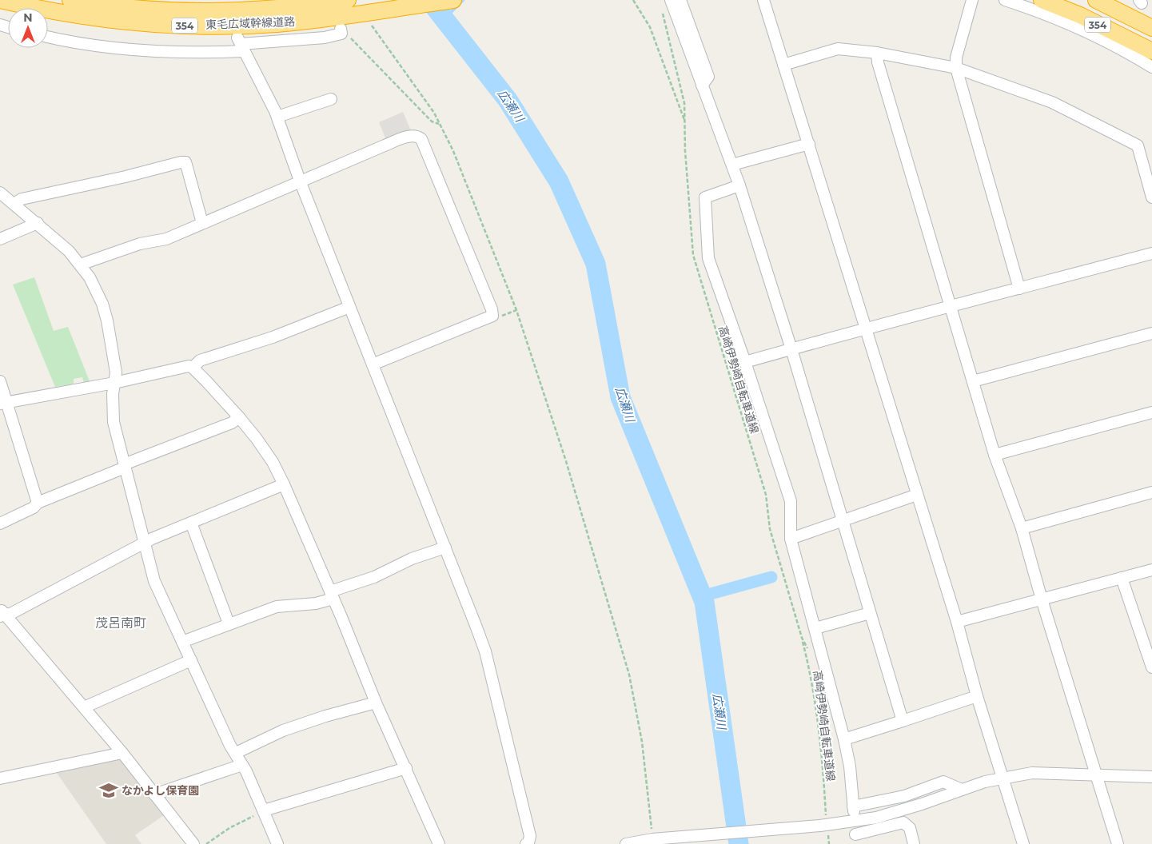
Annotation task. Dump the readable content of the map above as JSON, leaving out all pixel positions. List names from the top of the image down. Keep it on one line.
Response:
{"streets":{"highway":["東毛広域幹線道路","354"],"path":["高崎伊勢崎自転車道線"]},"districts":["茂呂南町"],"water":["広瀬川"],"places":{"school or university":["なかよし保育園"]},"north":"top"}
